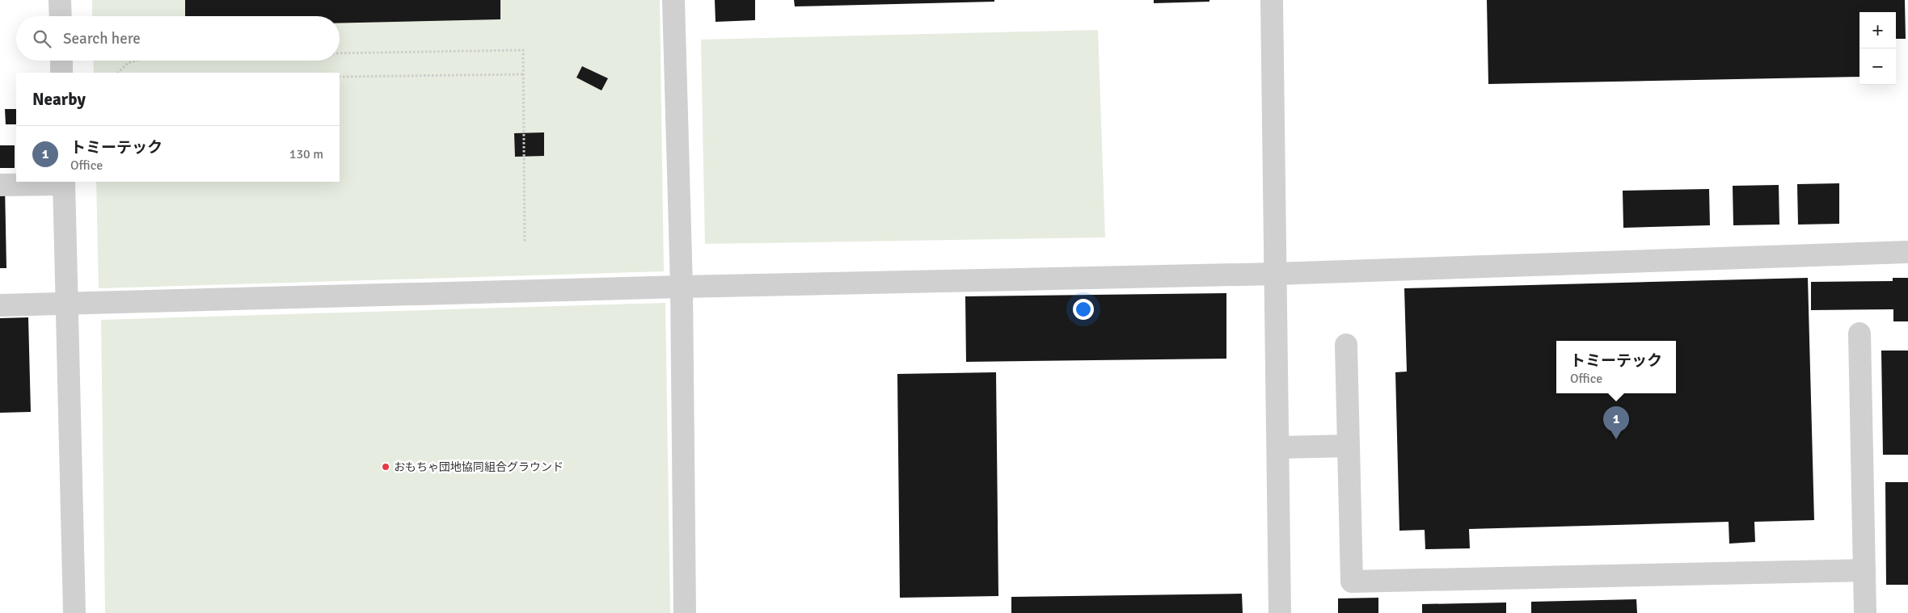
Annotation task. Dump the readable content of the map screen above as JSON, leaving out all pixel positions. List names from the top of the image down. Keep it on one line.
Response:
{"places":["おもちゃ団地協同組合グラウンド"],"page":{"map_buttons":["+","−"],"search":"Search here","heading":"Nearby","list":[{"mark":"1","name":"トミーテック","note":"Office","value":"130 m"}],"popup":["トミーテック","Office"],"pins":"1"}}
